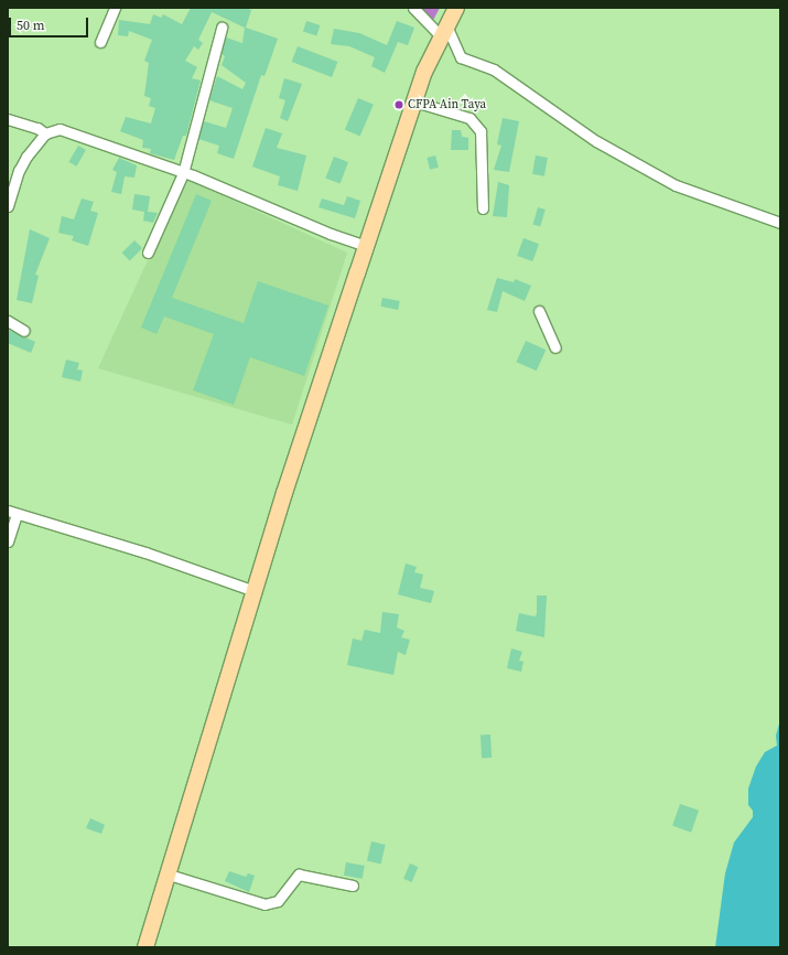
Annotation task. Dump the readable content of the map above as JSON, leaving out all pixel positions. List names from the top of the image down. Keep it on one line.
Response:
{"places":["CFPA Ain Taya"],"scale_bar":"50 m"}
